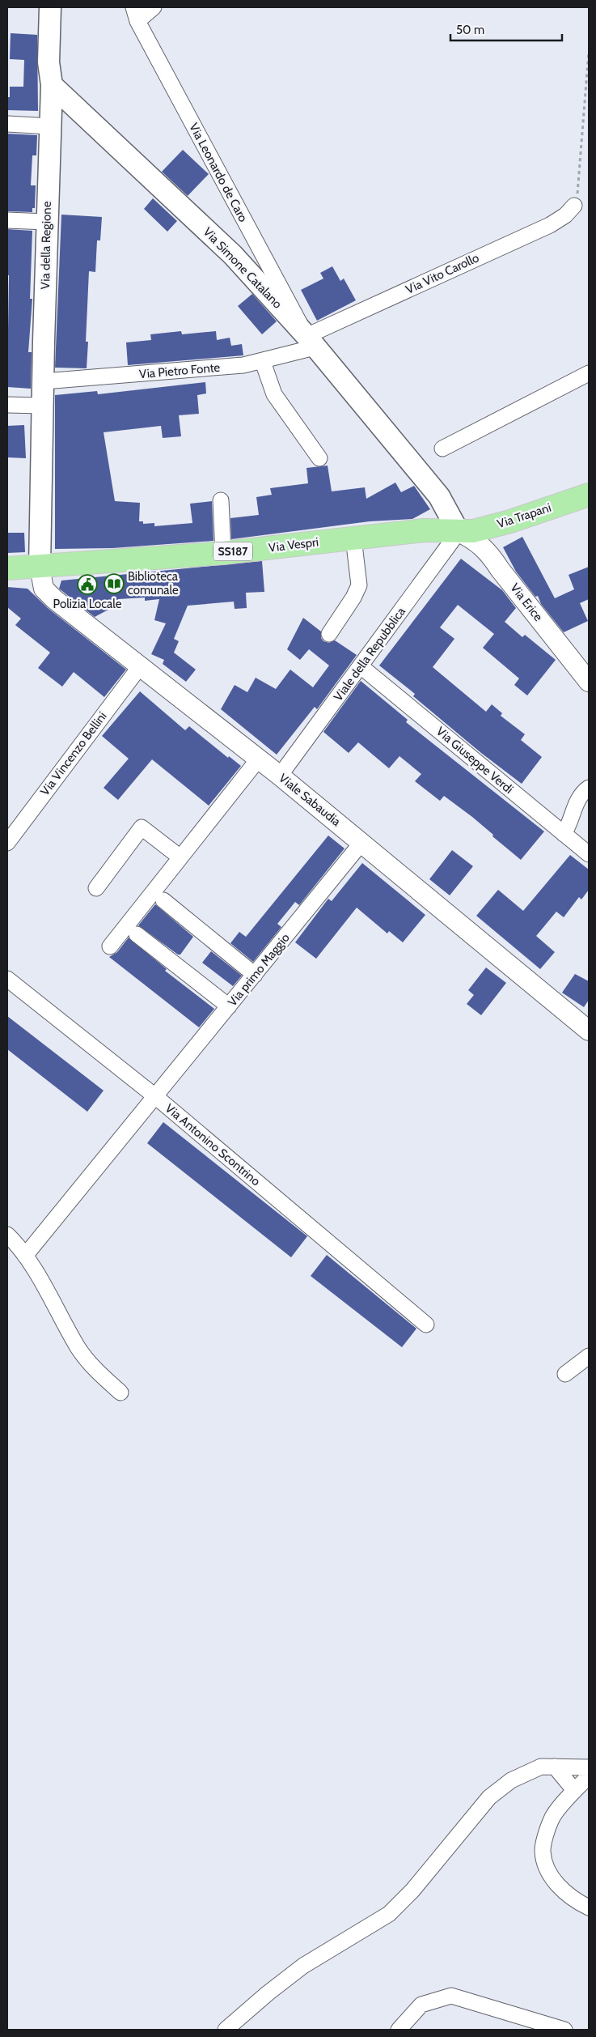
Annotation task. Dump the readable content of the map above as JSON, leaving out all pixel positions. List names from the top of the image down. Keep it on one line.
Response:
{"streets":{"main road":["Via della Regione","Via Simone Catalano","Via Trapani","Via Vespri","SS187"],"street":["Via Leonardo de Caro","Via Vito Carollo","Via Pietro Fonte","Via Erice","Viale della Repubblica","Via Vincenzo Bellini","Via Giuseppe Verdi","Viale Sabaudia","Via primo Maggio","Via Antonino Scontrino"]},"crossings":[["Via Leonardo de Caro","Via Simone Catalano"],["Via Leonardo de Caro","Via Vito Carollo"],["Via Leonardo de Caro","Via Pietro Fonte"],["Via della Regione","Via Simone Catalano"],["Via della Regione","Via Pietro Fonte"],["Via della Regione","Via Vespri"],["Via della Regione","Viale Sabaudia"],["Via Simone Catalano","Via Vito Carollo"],["Via Simone Catalano","Via Pietro Fonte"],["Via Simone Catalano","Via Trapani"],["Via Simone Catalano","Via Vespri"],["Via Simone Catalano","Via Erice"],["Via Simone Catalano","Viale della Repubblica"],["Via Vito Carollo","Via Pietro Fonte"],["Via Trapani","Via Vespri"],["Via Trapani","Via Erice"],["Via Trapani","Viale della Repubblica"],["Via Vespri","Via Erice"],["Via Vespri","Viale della Repubblica"],["Via Vespri","Viale Sabaudia"],["Via Erice","Viale della Repubblica"],["Viale della Repubblica","Via Giuseppe Verdi"],["Viale della Repubblica","Viale Sabaudia"],["Via Vincenzo Bellini","Viale Sabaudia"],["Viale Sabaudia","Via primo Maggio"],["Via primo Maggio","Via Antonino Scontrino"]],"places":{"library":["Biblioteca comunale"],"public building":["Polizia Locale"]},"scale_bar":"50 m"}
